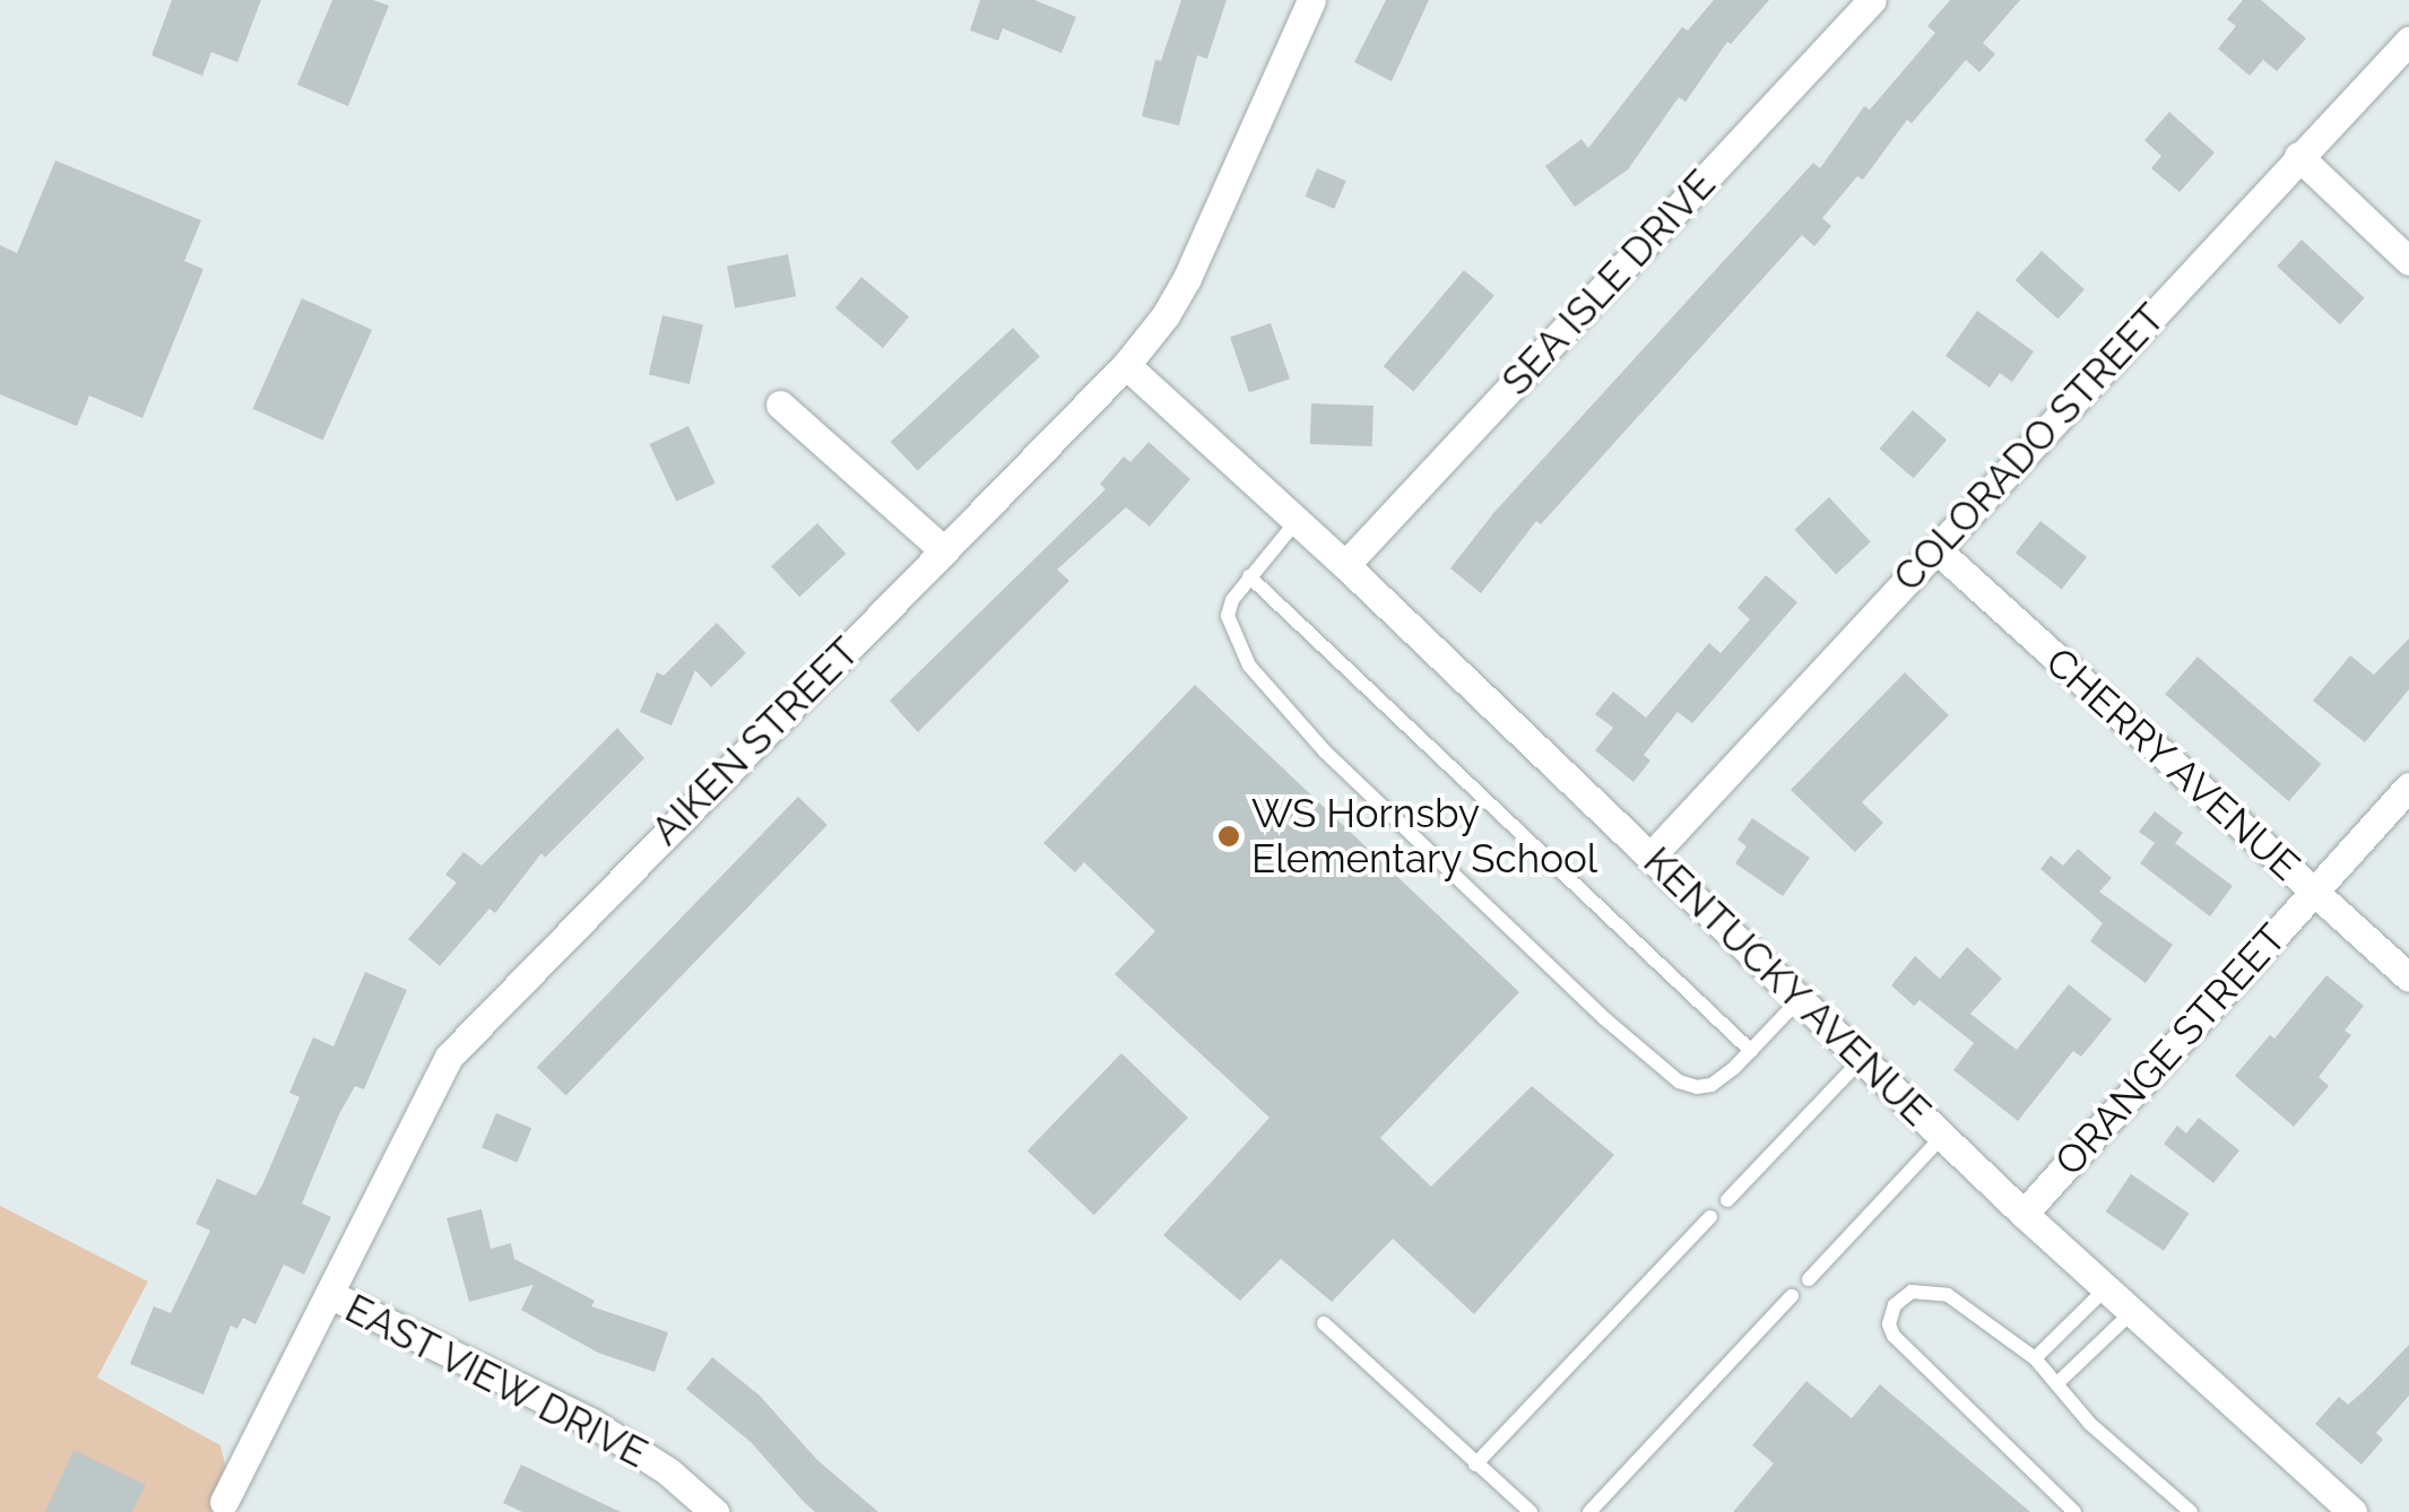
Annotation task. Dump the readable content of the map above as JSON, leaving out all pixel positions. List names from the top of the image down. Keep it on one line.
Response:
{"streets":{"street":["SEA ISLE DRIVE","COLORADO STREET","AIKEN STREET","CHERRY AVENUE","KENTUCKY AVENUE","ORANGE STREET","EAST VIEW DRIVE"]},"crossings":[["SEA ISLE DRIVE","KENTUCKY AVENUE"],["COLORADO STREET","CHERRY AVENUE"],["COLORADO STREET","KENTUCKY AVENUE"],["AIKEN STREET","KENTUCKY AVENUE"],["AIKEN STREET","EAST VIEW DRIVE"],["CHERRY AVENUE","ORANGE STREET"],["KENTUCKY AVENUE","ORANGE STREET"]],"places":["WS Hornsby Elementary School"]}
